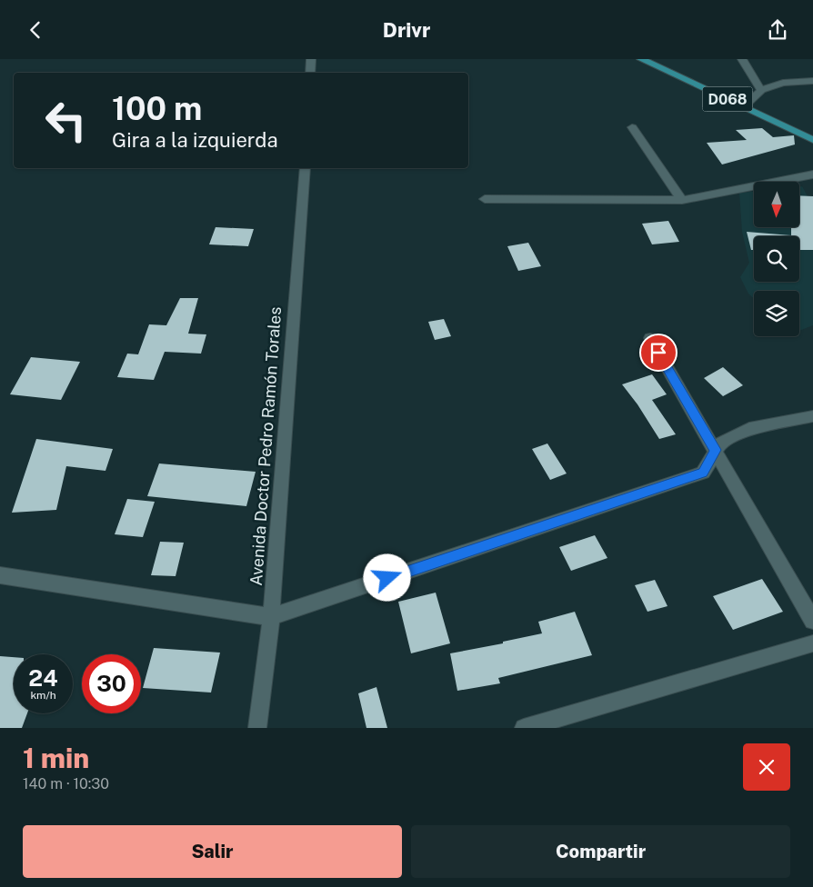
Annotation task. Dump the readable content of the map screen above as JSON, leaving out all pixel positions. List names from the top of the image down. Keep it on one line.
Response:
{"streets":{"main road":["D068"],"street":["Avenida Doctor Pedro Ramón Torales"]},"north":"bottom","page":{"header":"Drivr","turn":["100 m","Gira a la izquierda"],"speed":"24 km/h","limit":"30","heading":["1 min","140 m · 10:30"],"buttons":["Salir","Compartir"]}}
